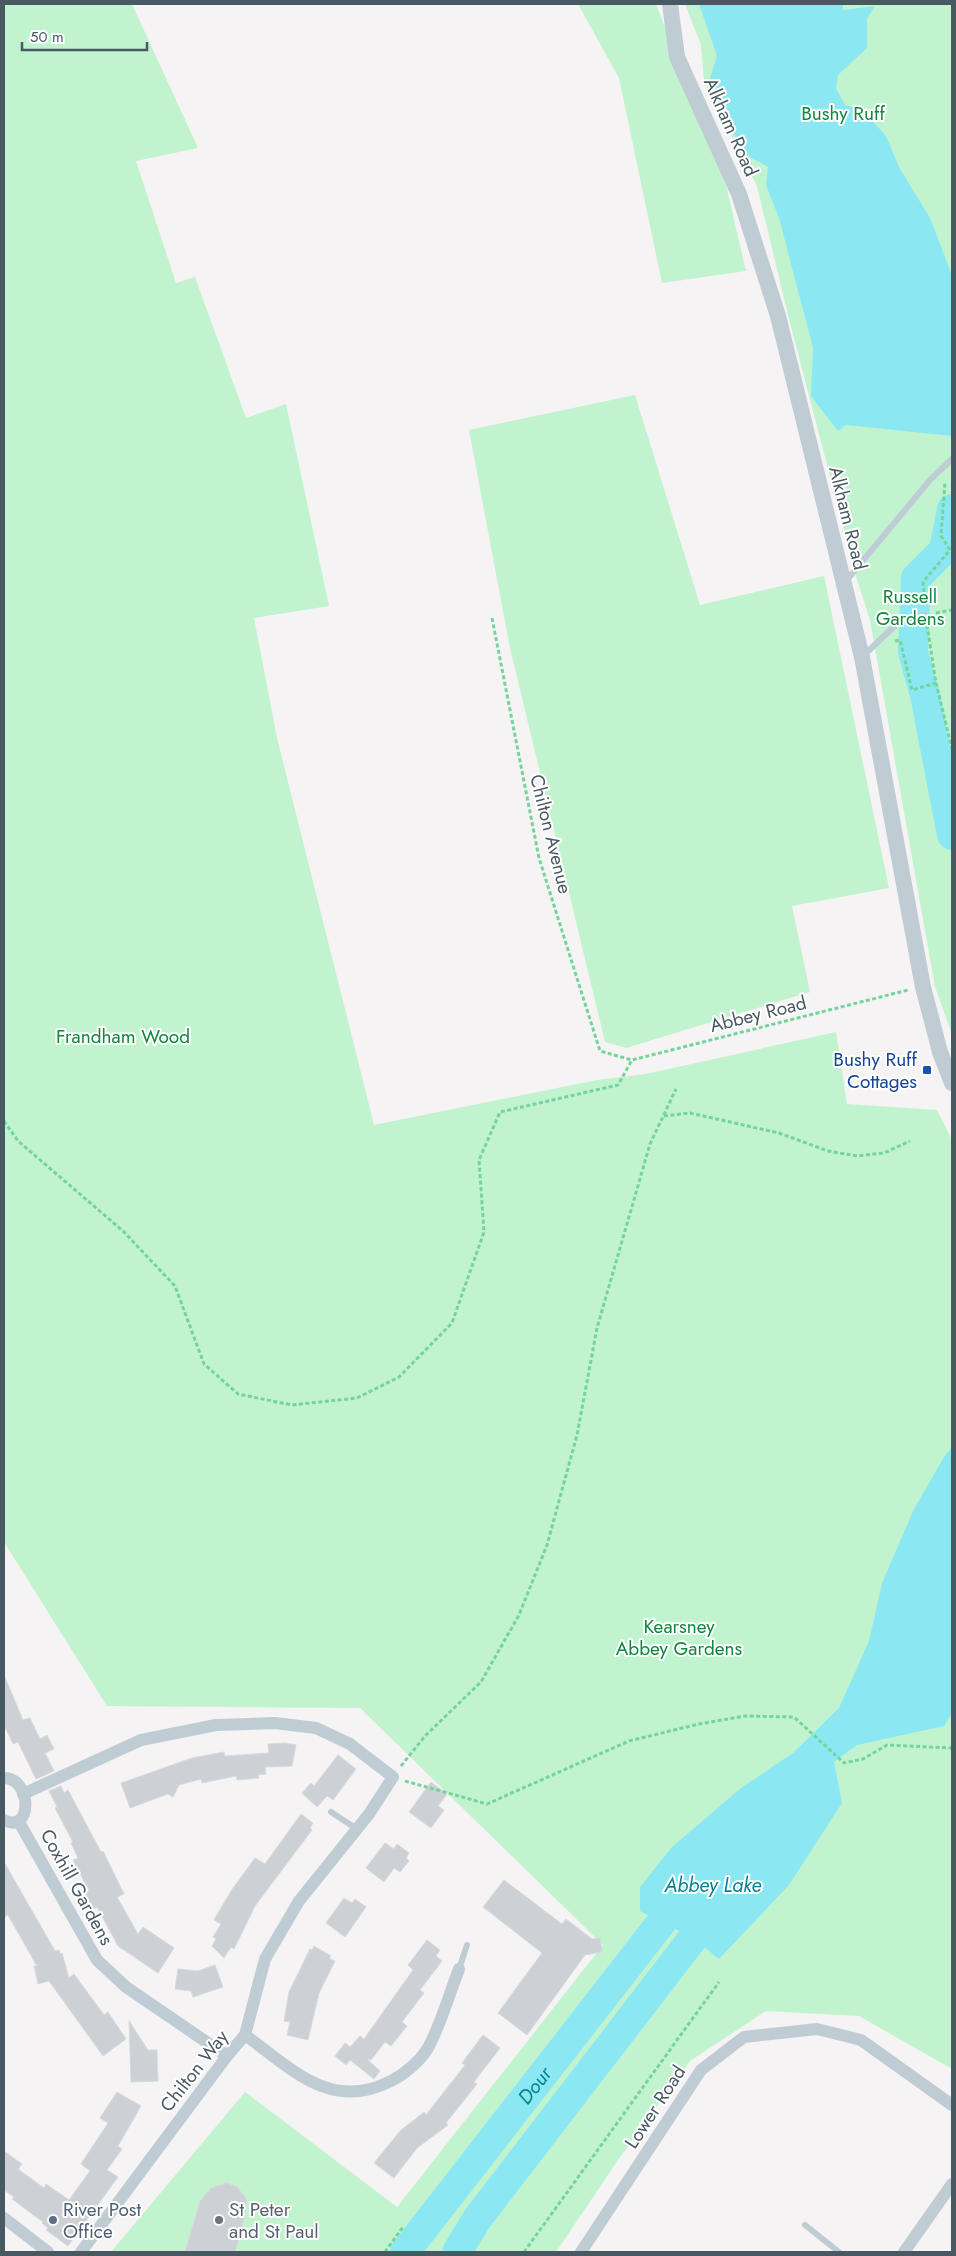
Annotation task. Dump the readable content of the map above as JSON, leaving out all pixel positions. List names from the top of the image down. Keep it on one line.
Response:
{"streets":{"street":["Alkham Road","Coxhill Gardens","Chilton Way","Lower Road"],"path":["Chilton Avenue","Abbey Road"]},"crossings":[["Alkham Road","Abbey Road"],["Chilton Avenue","Abbey Road"],["Coxhill Gardens","Chilton Way"]],"water":["Abbey Lake","Dour"],"parks":["Bushy Ruff","Russell Gardens","Frandham Wood","Kearsney Abbey Gardens"],"places":{"transit":["Bushy Ruff Cottages"],"other":["River Post Office","St Peter and St Paul"]},"scale_bar":"50 m"}
